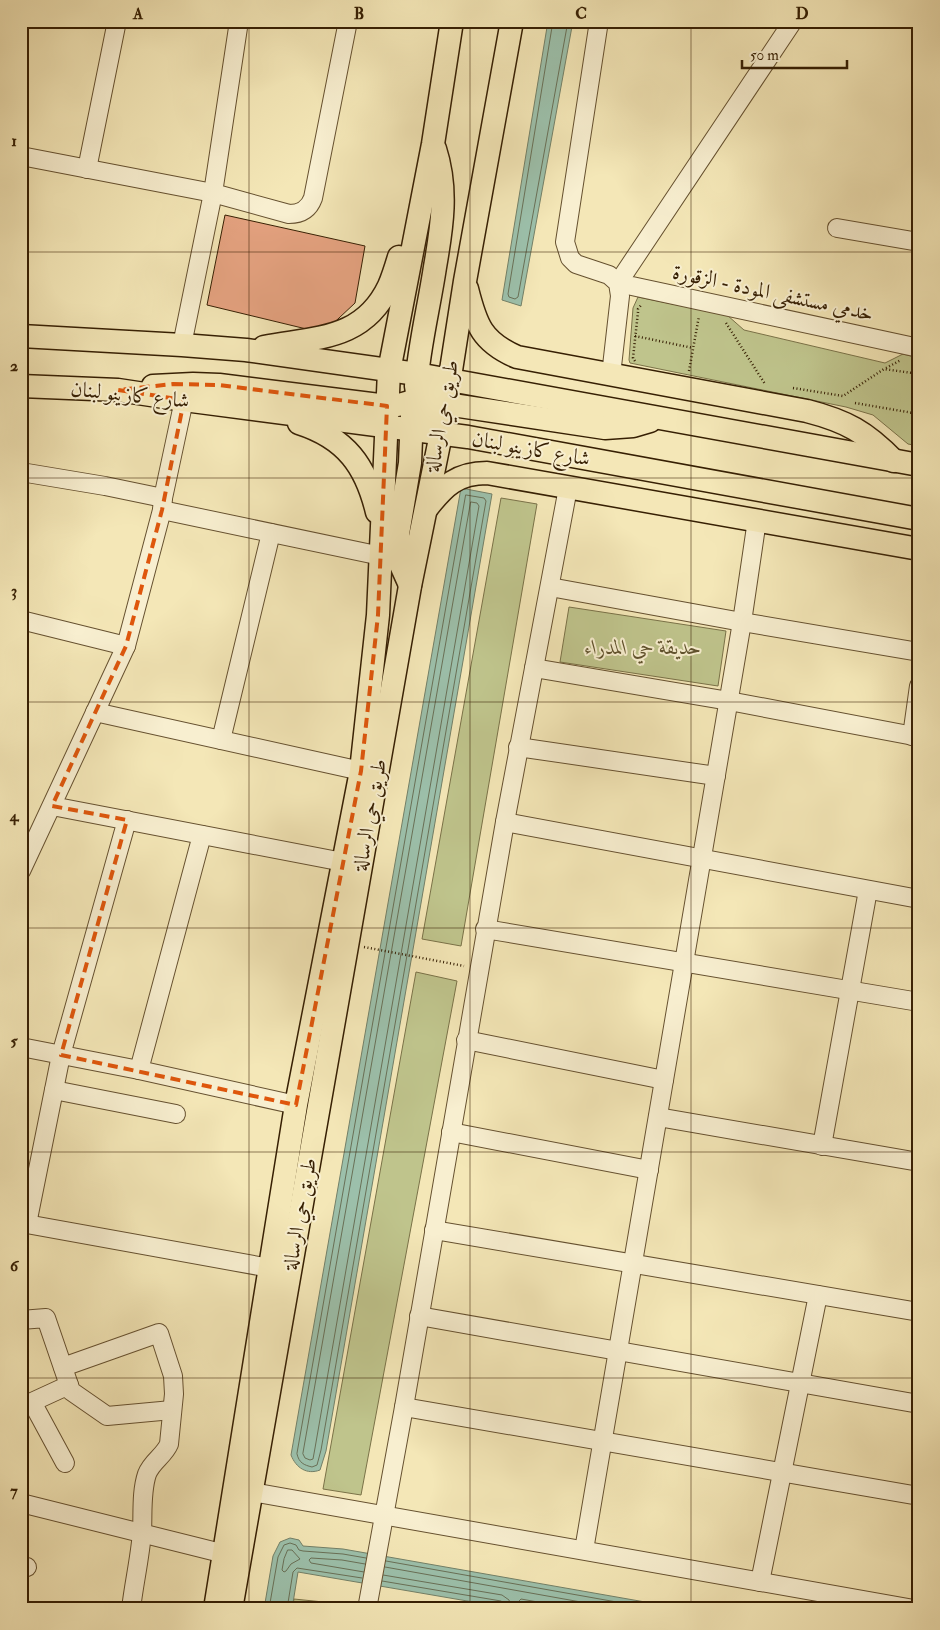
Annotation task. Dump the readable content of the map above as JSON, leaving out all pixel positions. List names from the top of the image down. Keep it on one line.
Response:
{"streets":{"main road":["شارع كازينو لبنان","طريق حي الرسالة"],"street":["خدمي مستشفى المودة - الزقورة"]},"crossings":[["شارع كازينو لبنان","طريق حي الرسالة"]],"parks":["حديقة حي المدراء"],"scale_bar":"50 m","grid":{"columns":["A","B","C","D"],"rows":["1","2","3","4","5","6","7"]}}
